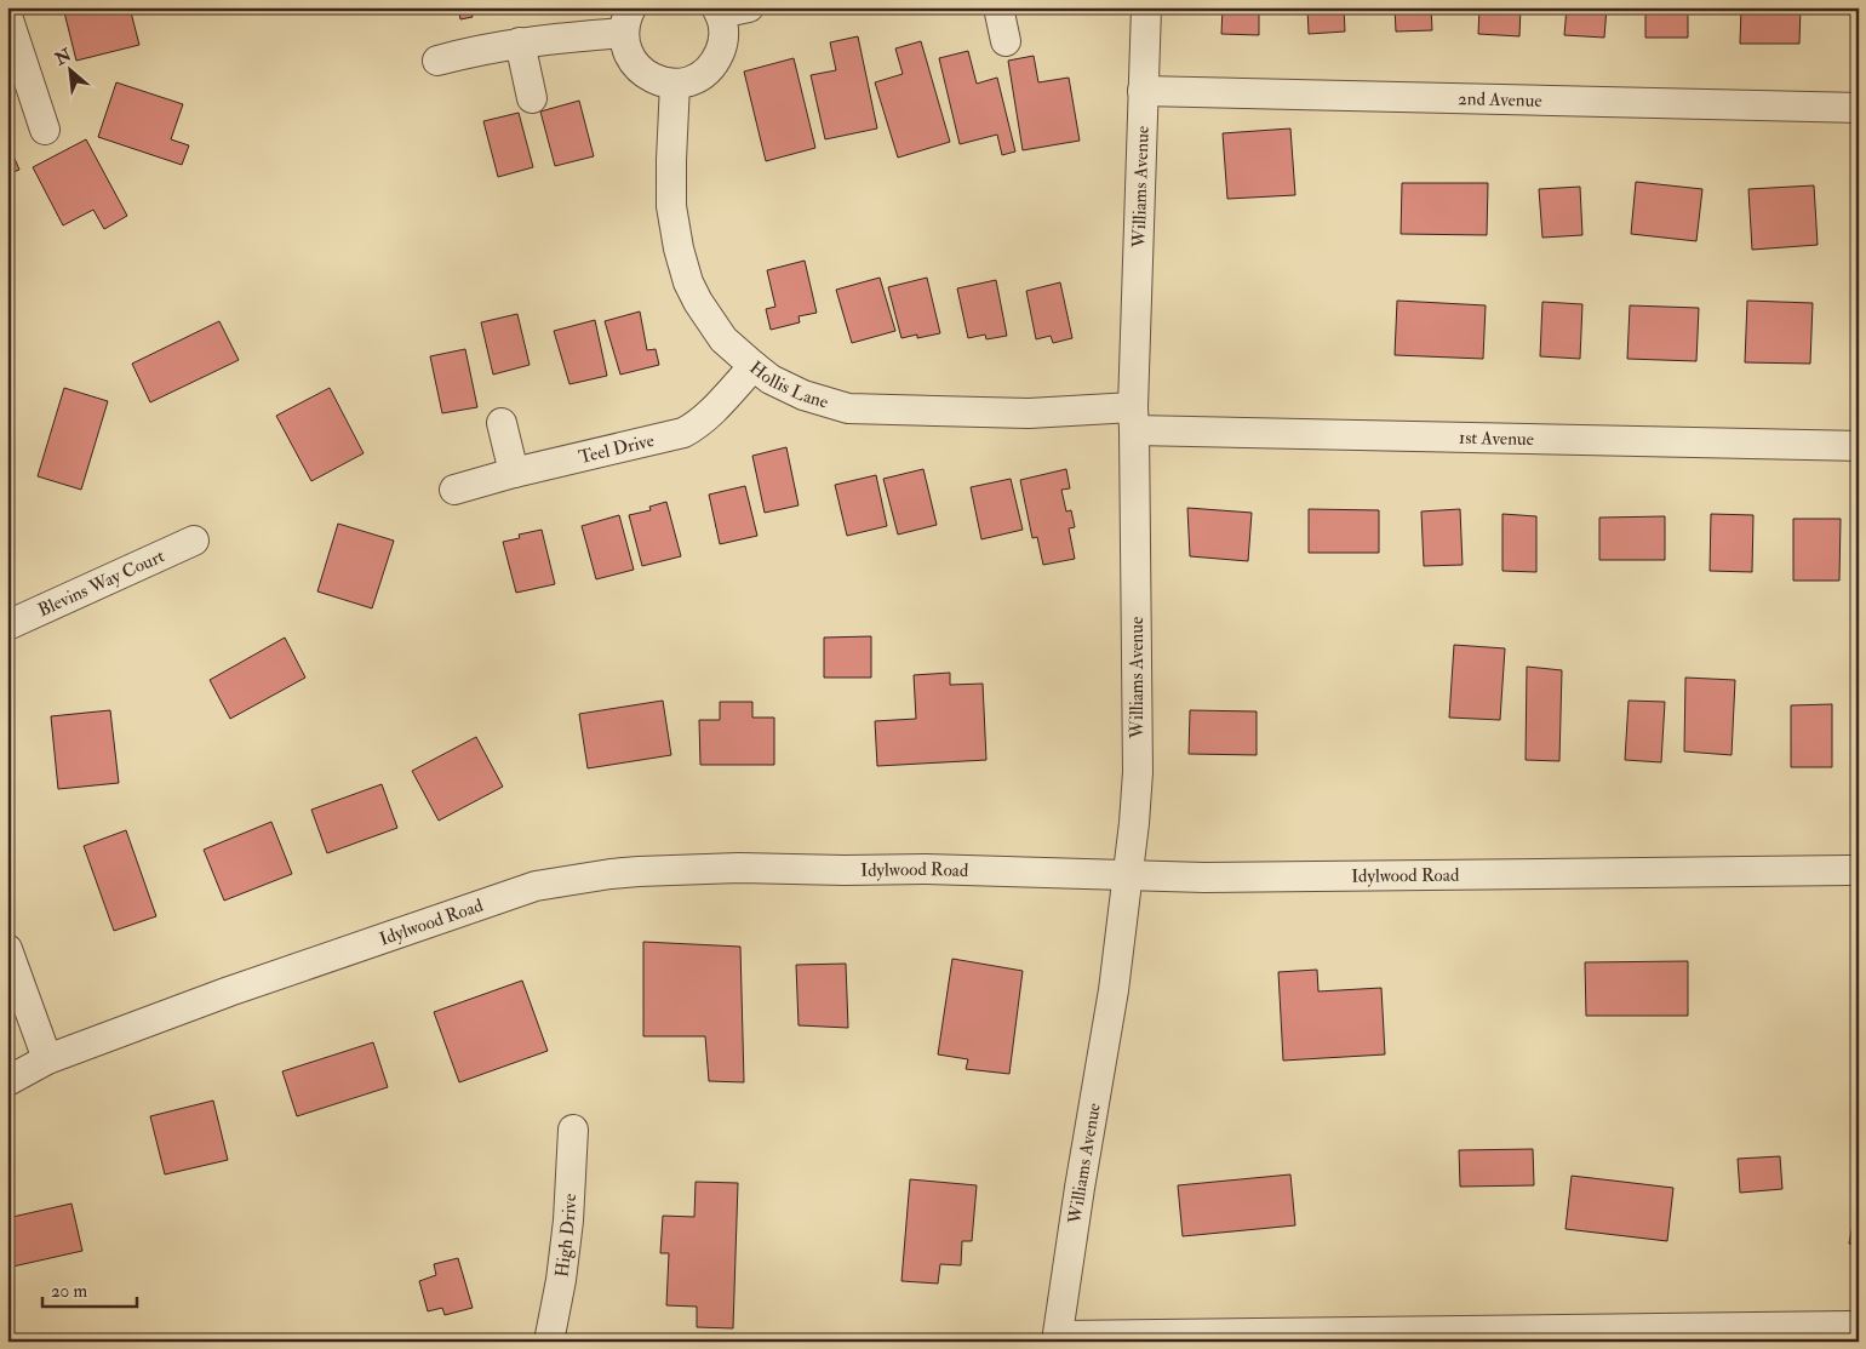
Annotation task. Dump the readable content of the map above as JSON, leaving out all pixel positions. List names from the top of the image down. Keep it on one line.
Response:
{"streets":{"street":["2nd Avenue","Williams Avenue","Hollis Lane","1st Avenue","Teel Drive","Blevins Way Court","Idylwood Road","High Drive"]},"crossings":[["2nd Avenue","Williams Avenue"],["Williams Avenue","Hollis Lane"],["Williams Avenue","1st Avenue"],["Williams Avenue","Idylwood Road"],["Hollis Lane","1st Avenue"],["Hollis Lane","Teel Drive"]],"scale_bar":"20 m","north":"top left"}
